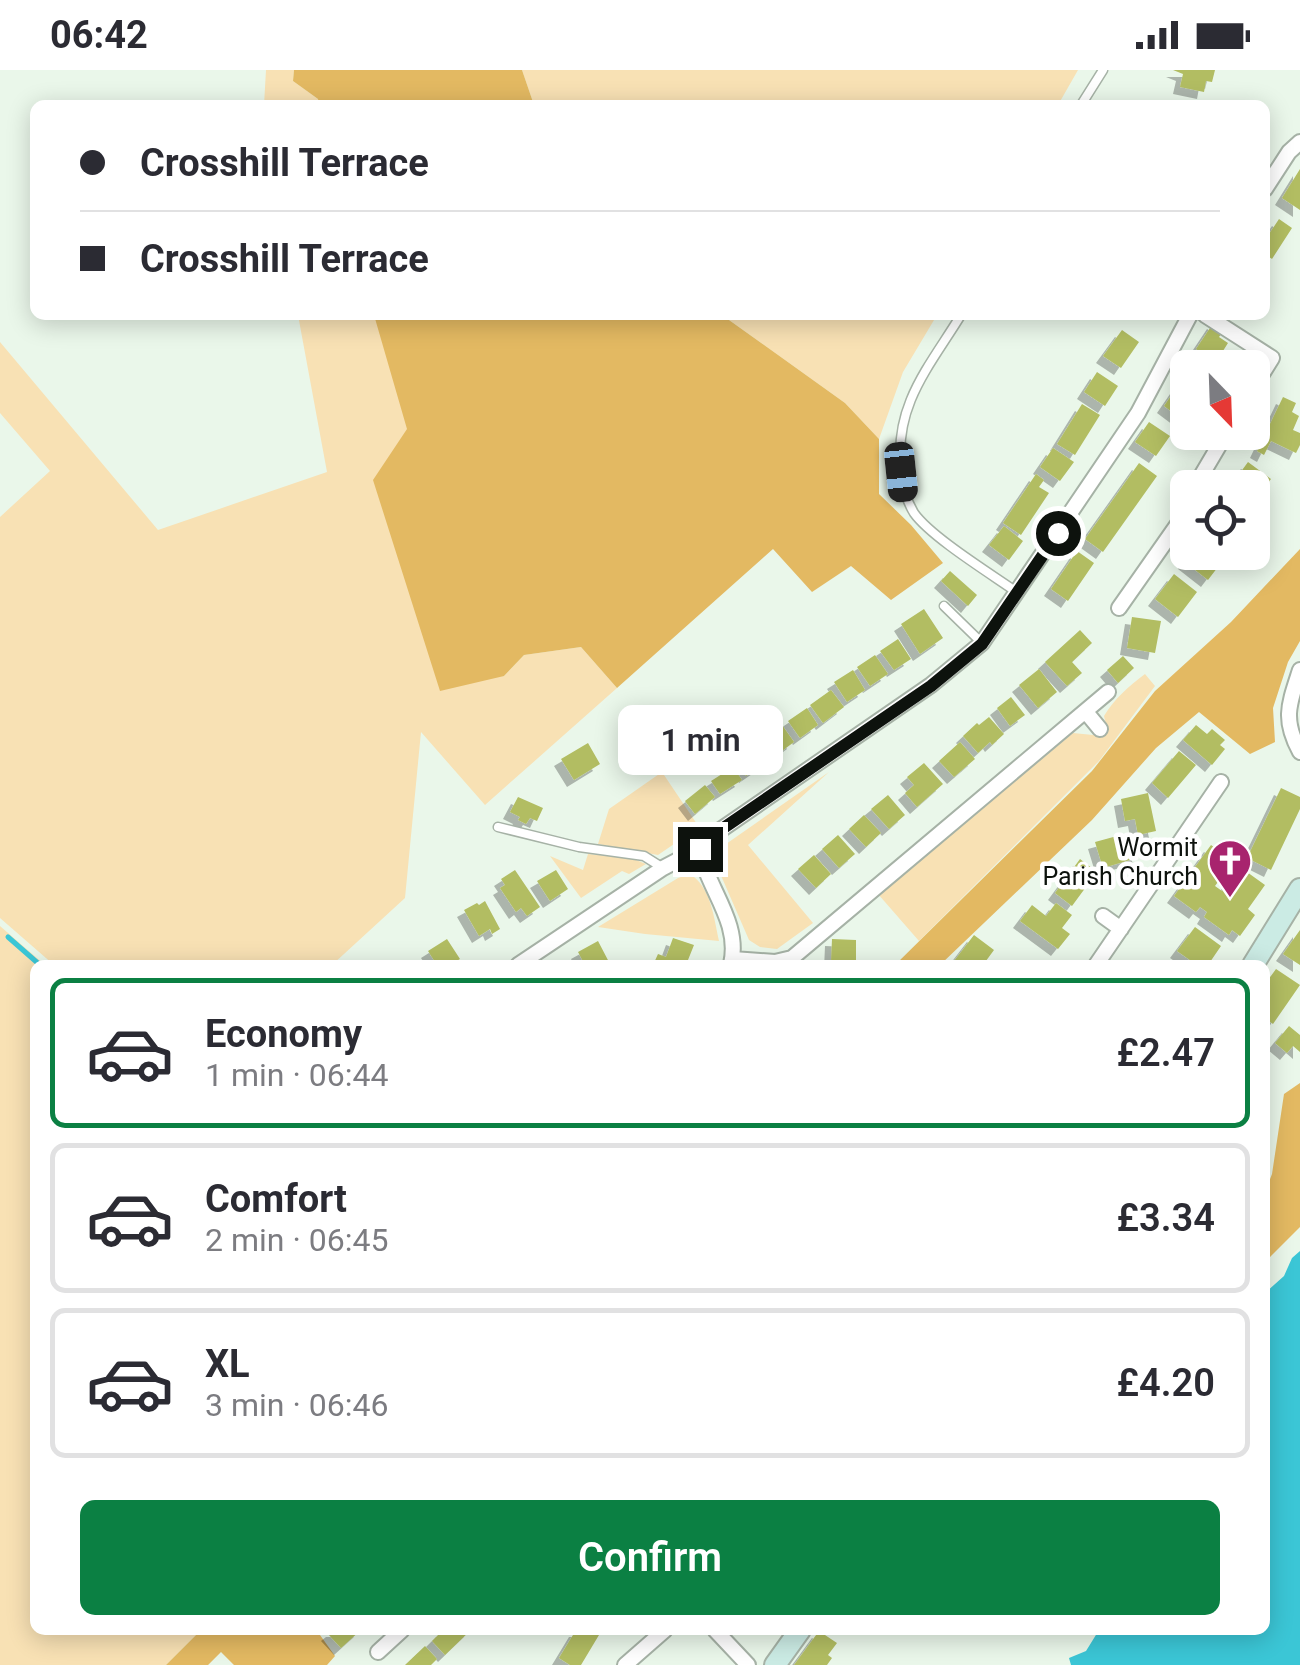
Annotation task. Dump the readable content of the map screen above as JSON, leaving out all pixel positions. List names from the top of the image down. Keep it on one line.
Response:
{"places":{"church":["Wormit Parish Church"]},"north":"bottom right","page":{"status":"06:42","banner":["Crosshill Terrace","Crosshill Terrace"],"bubble":"1 min","list":[{"name":"Economy","note":"1 min · 06:44","value":"£2.47"},{"name":"Comfort","note":"2 min · 06:45","value":"£3.34"},{"name":"XL","note":"3 min · 06:46","value":"£4.20"}],"buttons":"Confirm"}}
